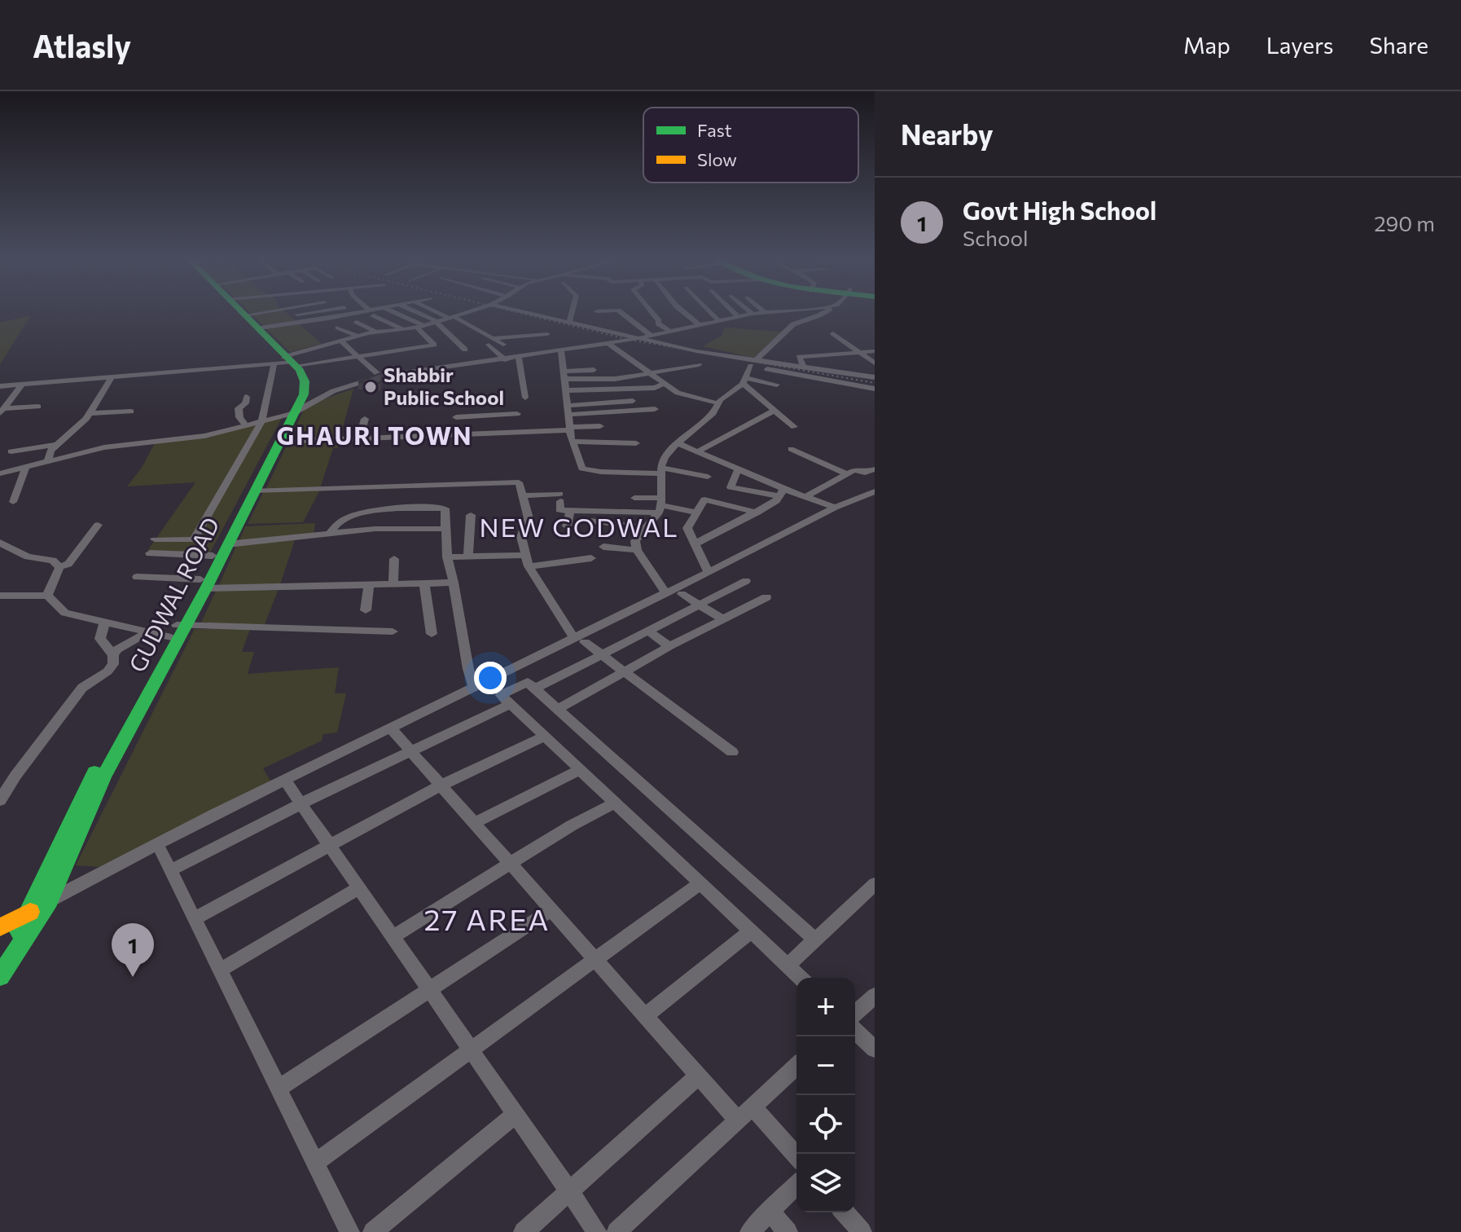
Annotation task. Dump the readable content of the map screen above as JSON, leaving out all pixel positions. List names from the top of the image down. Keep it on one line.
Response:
{"streets":{"main road":["GUDWAL ROAD"]},"districts":["GHAURI TOWN","NEW GODWAL","27 AREA"],"places":["Shabbir Public School"],"legend":["Fast","Slow"],"page":{"header":"Atlasly","nav":["Map","Layers","Share"],"heading":"Nearby","list":[{"mark":"1","name":"Govt High School","note":"School","value":"290 m"}],"pins":"1","map_buttons":["+","−"]}}
